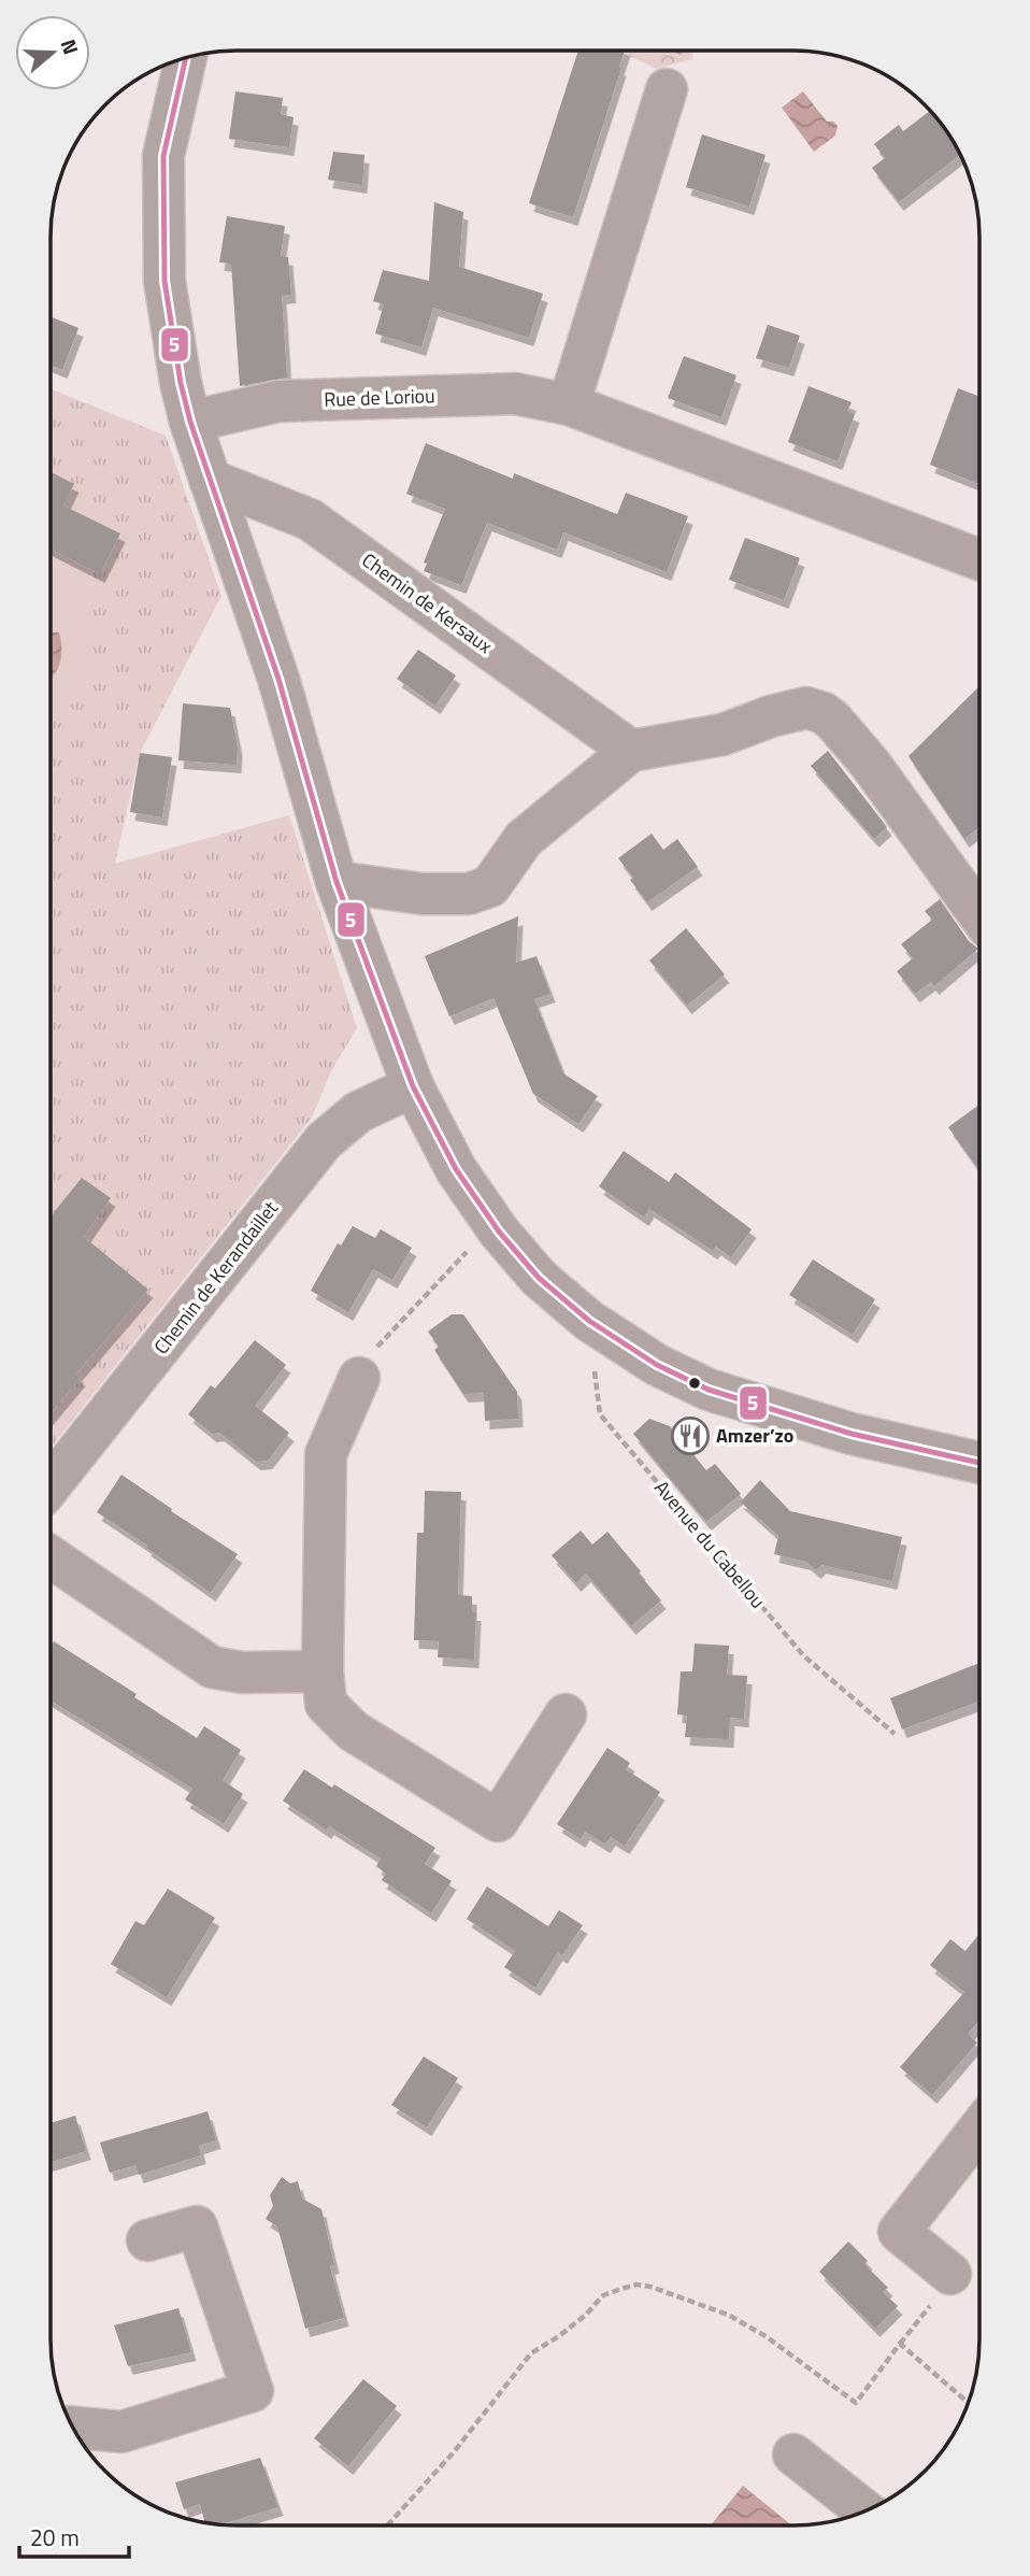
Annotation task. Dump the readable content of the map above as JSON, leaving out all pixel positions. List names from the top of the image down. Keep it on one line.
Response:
{"streets":{"street":["Rue de Loriou","Chemin de Kersaux","Chemin de Kerandaillet"],"path":["Avenue du Cabellou"]},"places":{"restaurant":["Amzer’zo"]},"lines":["transit line 5"],"scale_bar":"20 m","north":"right"}
